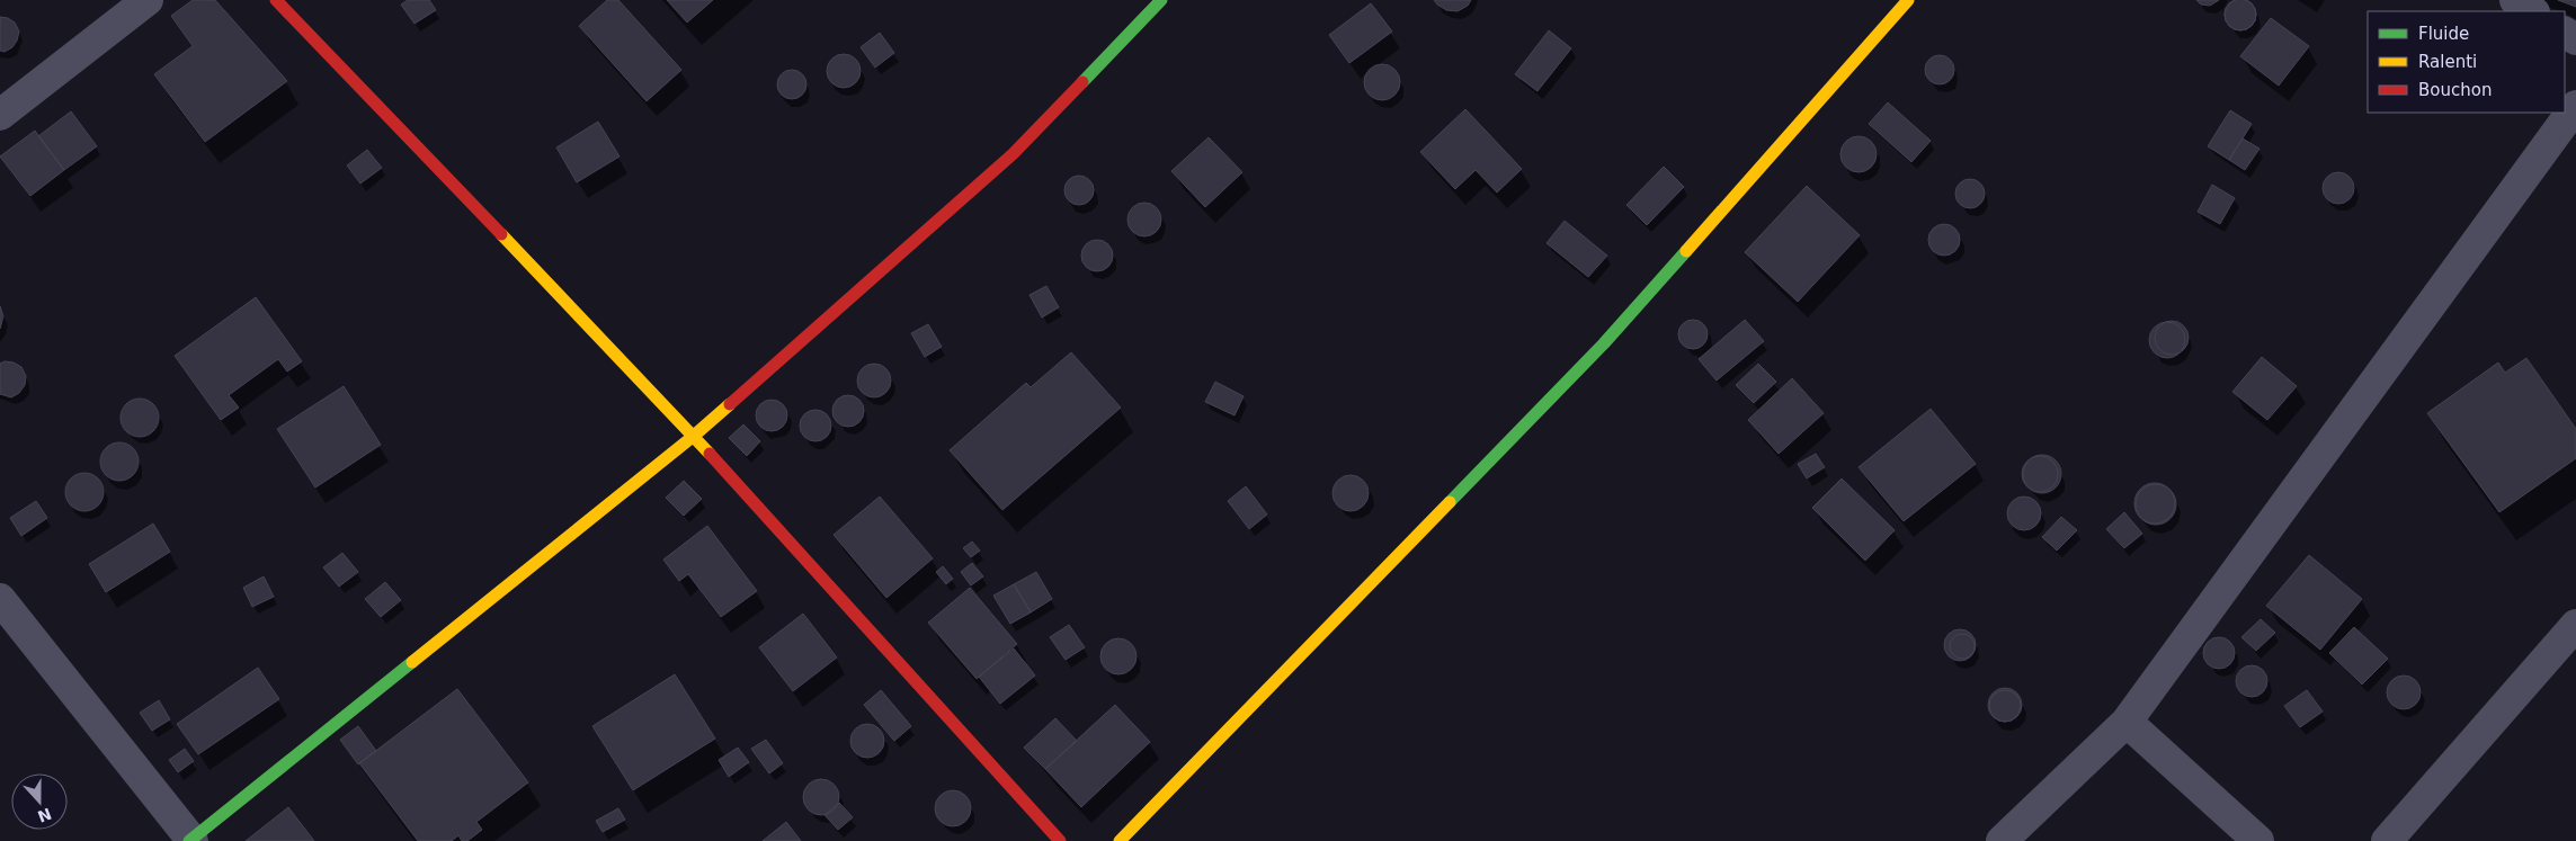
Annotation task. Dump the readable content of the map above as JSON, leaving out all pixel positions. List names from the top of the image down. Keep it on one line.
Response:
{"legend":["Fluide","Ralenti","Bouchon"],"north":"bottom"}
